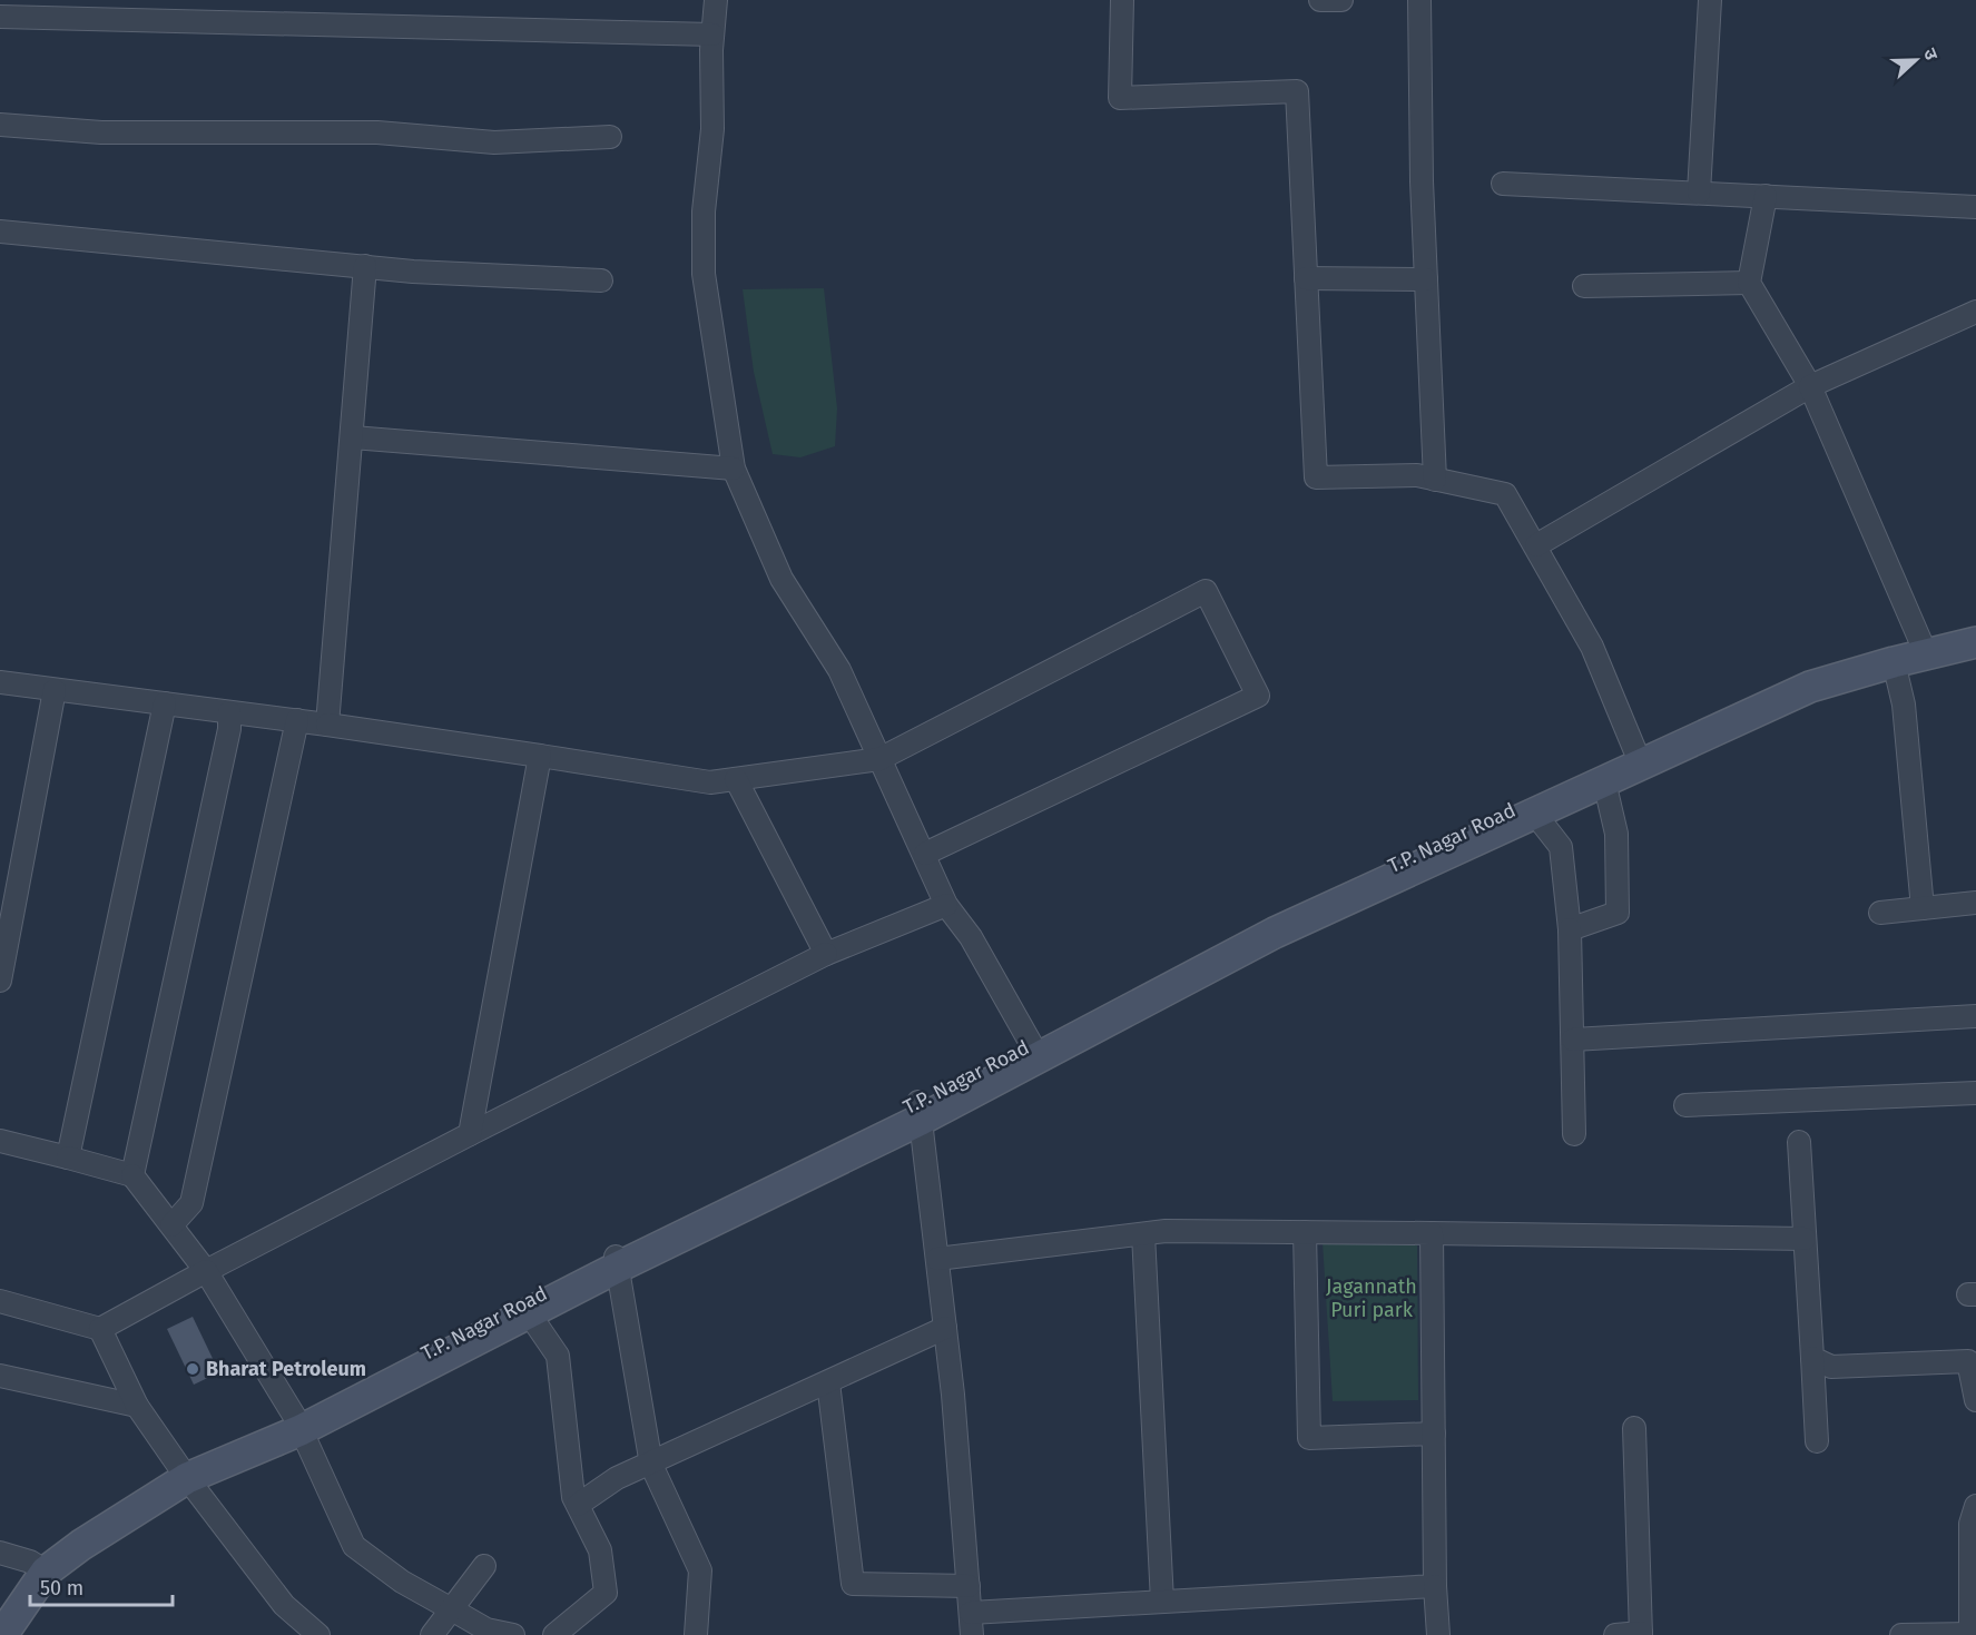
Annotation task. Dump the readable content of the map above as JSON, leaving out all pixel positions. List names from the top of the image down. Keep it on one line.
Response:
{"streets":{"main road":["T.P. Nagar Road"]},"parks":["Jagannath Puri park"],"places":["Bharat Petroleum"],"scale_bar":"50 m","north":"right"}
